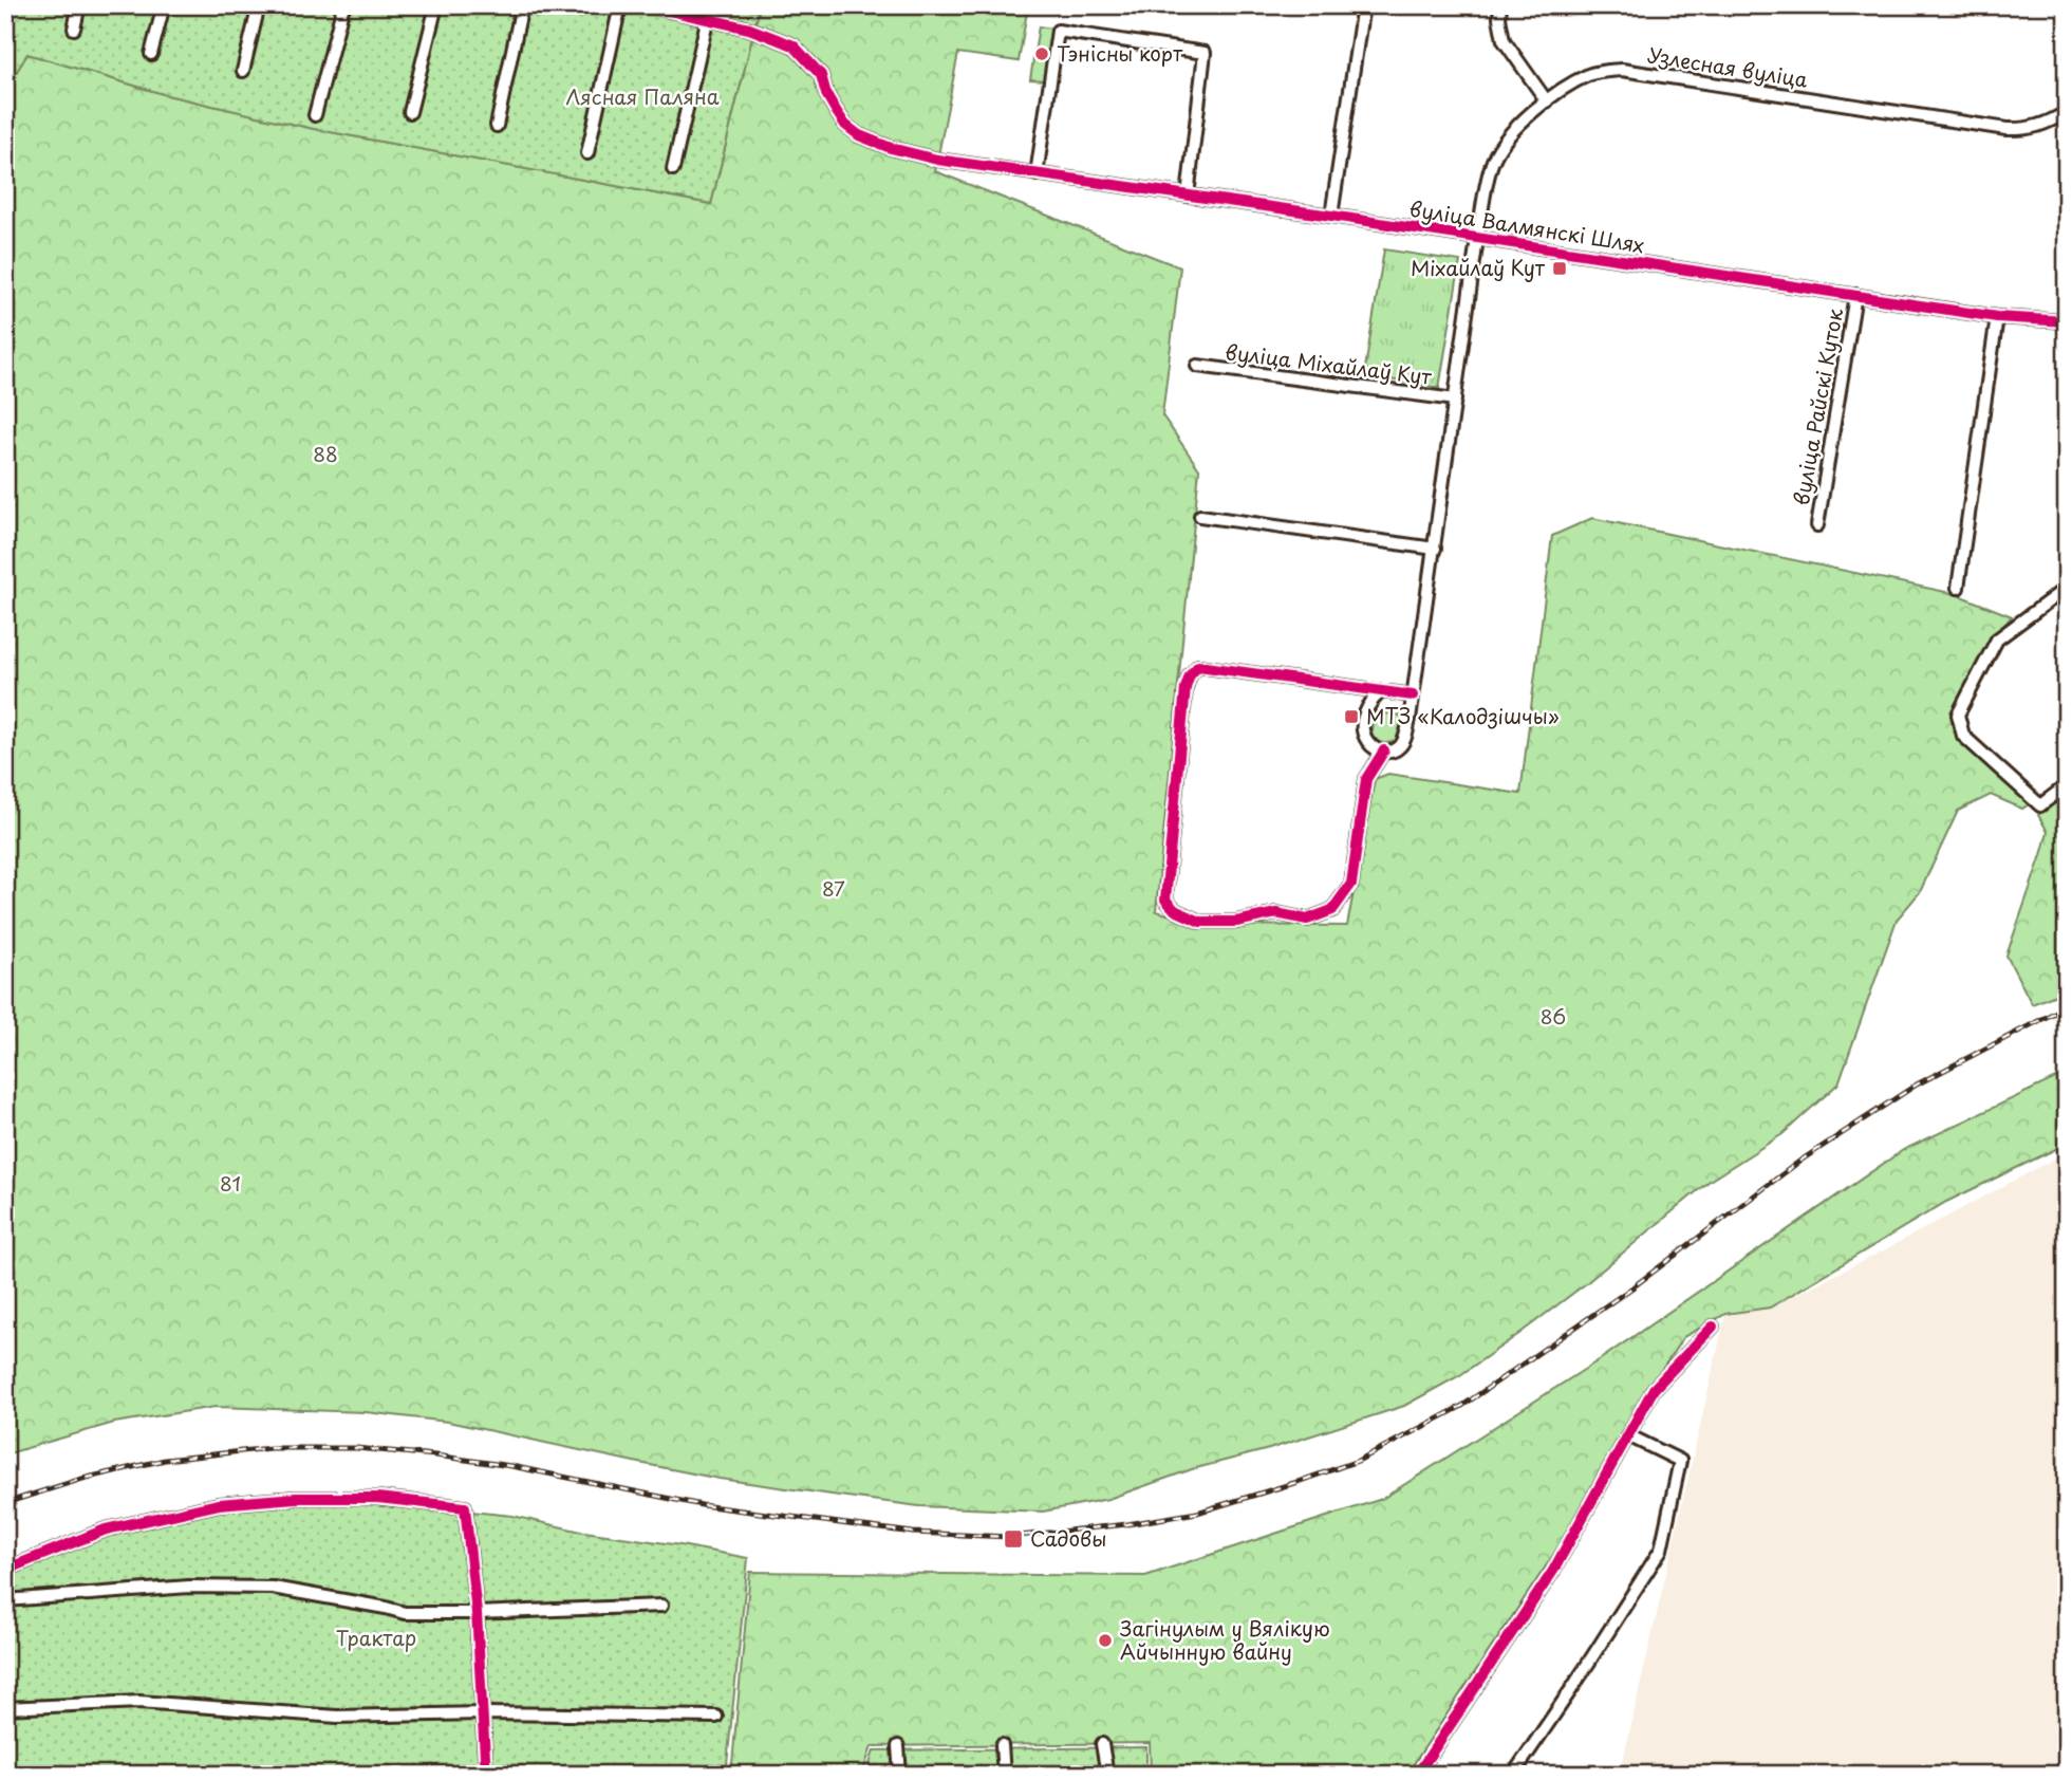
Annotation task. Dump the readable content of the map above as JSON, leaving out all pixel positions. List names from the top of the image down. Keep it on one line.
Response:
{"streets":{"street":["Узлесная вуліца","вуліца Валмянскі Шлях","вуліца Міхайлаў Кут","вуліца Райскі Куток"]},"crossings":[["Узлесная вуліца","вуліца Валмянскі Шлях"],["Узлесная вуліца","вуліца Міхайлаў Кут"],["вуліца Валмянскі Шлях","вуліца Міхайлаў Кут"],["вуліца Валмянскі Шлях","вуліца Райскі Куток"]],"parks":["Лясная Паляна","88","87","86","81","Трактар"],"places":{"other":["Тэнісны корт","Загінулым у Вялікую Айчынную вайну"],"transit":["Міхайлаў Кут","МТЗ «Калодзішчы»","Садовы"]}}
